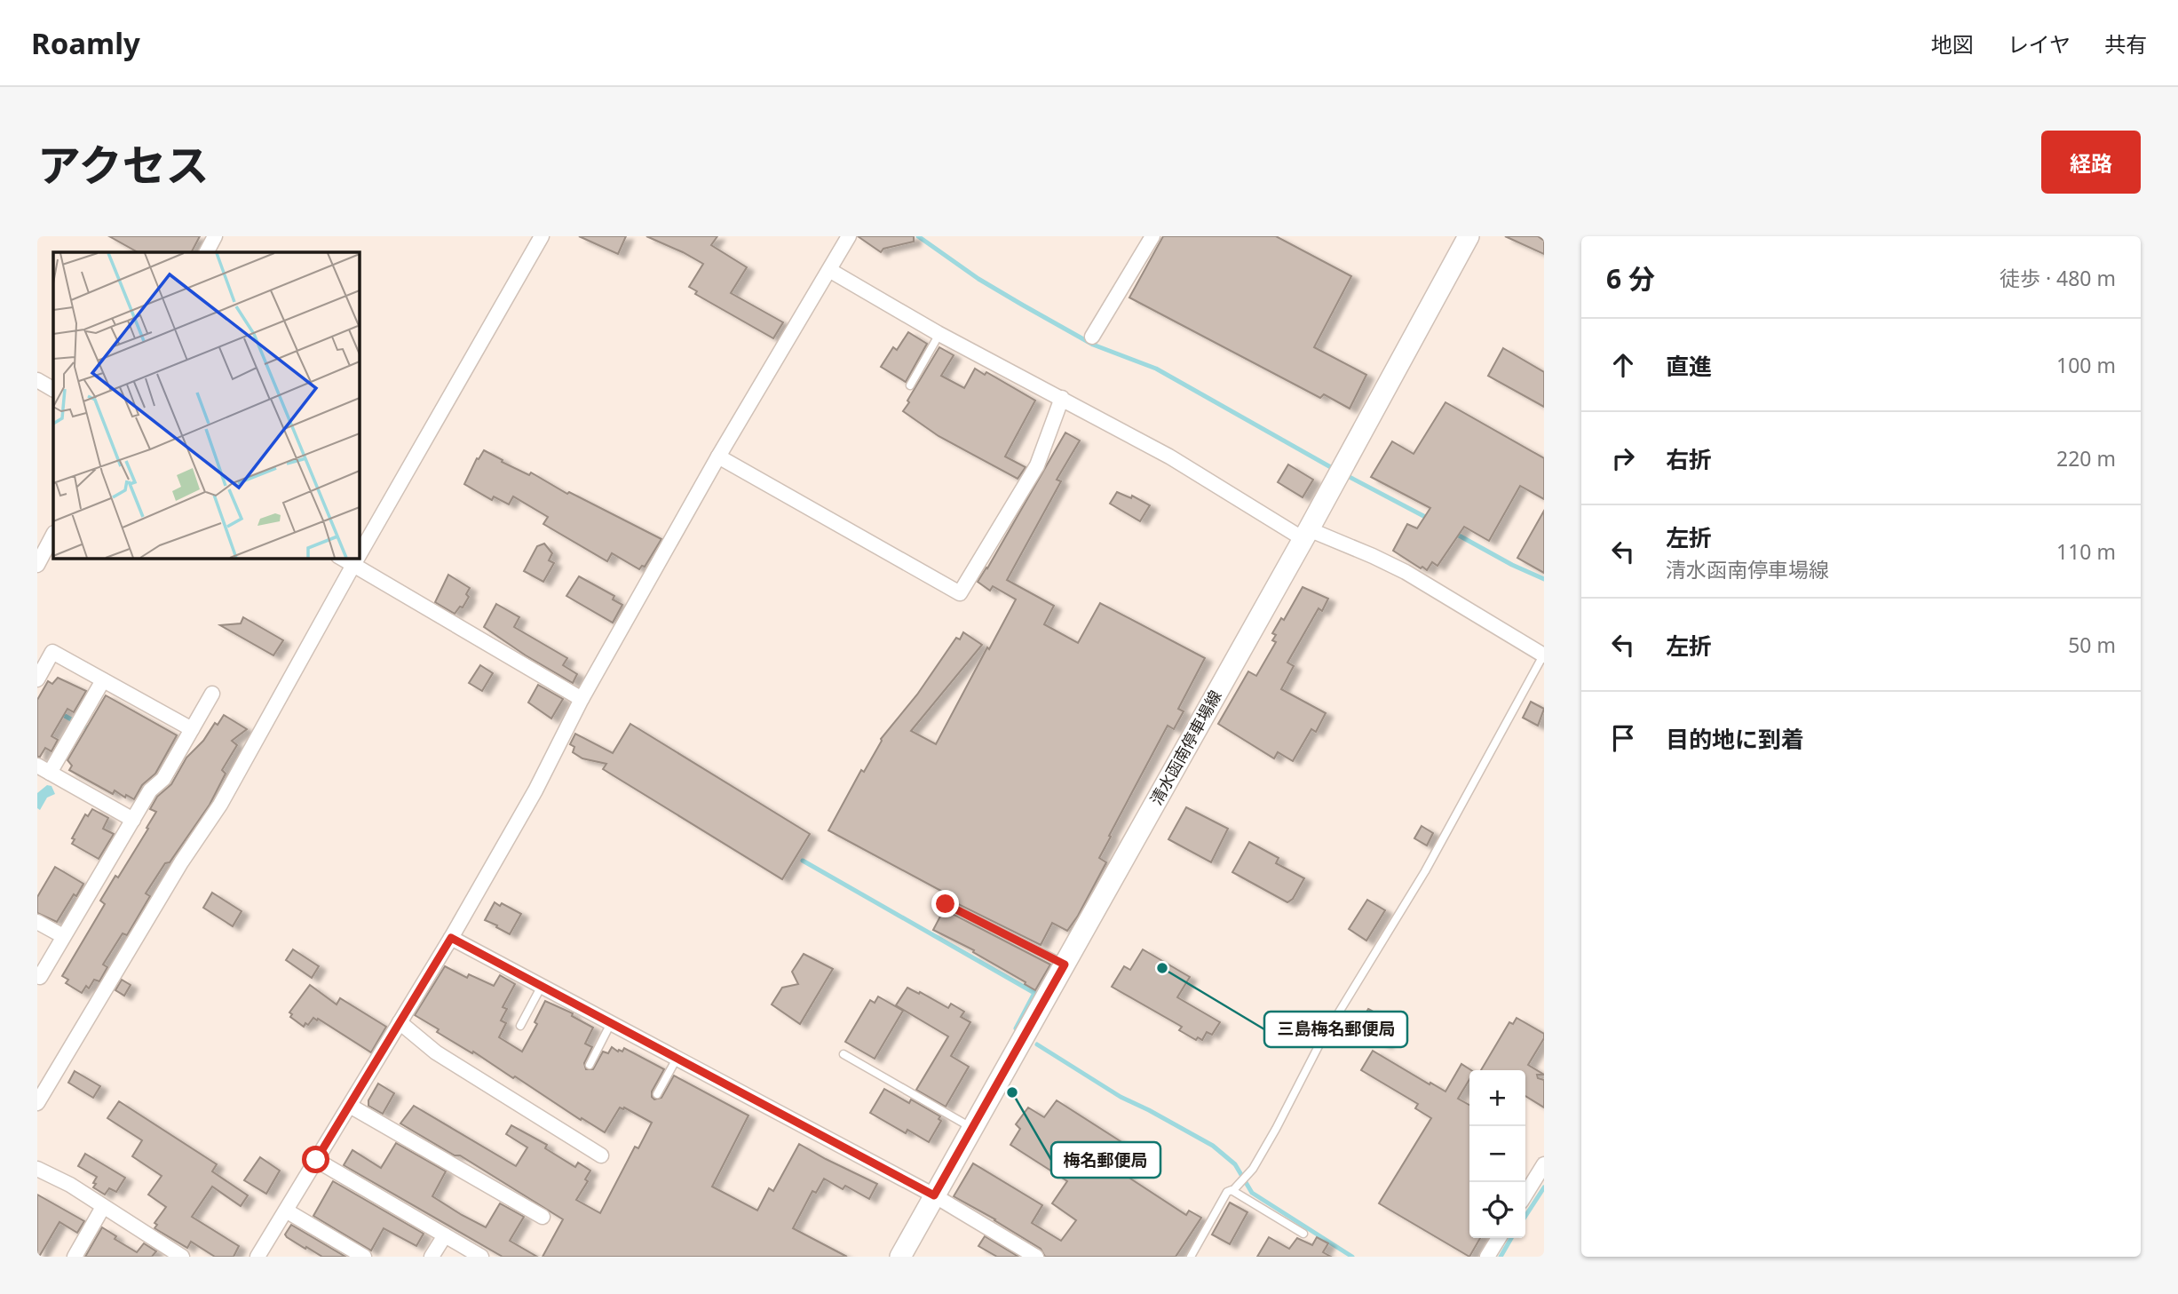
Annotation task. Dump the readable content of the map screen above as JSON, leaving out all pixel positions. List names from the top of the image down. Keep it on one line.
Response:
{"streets":{"main road":["清水函南停車場線"]},"places":["三島梅名郵便局","梅名郵便局"],"page":{"header":"Roamly","nav":["地図","レイヤ","共有"],"title":"アクセス","buttons":"経路","heading":["6 分","徒歩 · 480 m"],"list":[["直進","100 m"],["右折","220 m"],["左折","清水函南停車場線","110 m"],["左折","50 m"],"目的地に到着"],"map_buttons":["+","−"]}}
